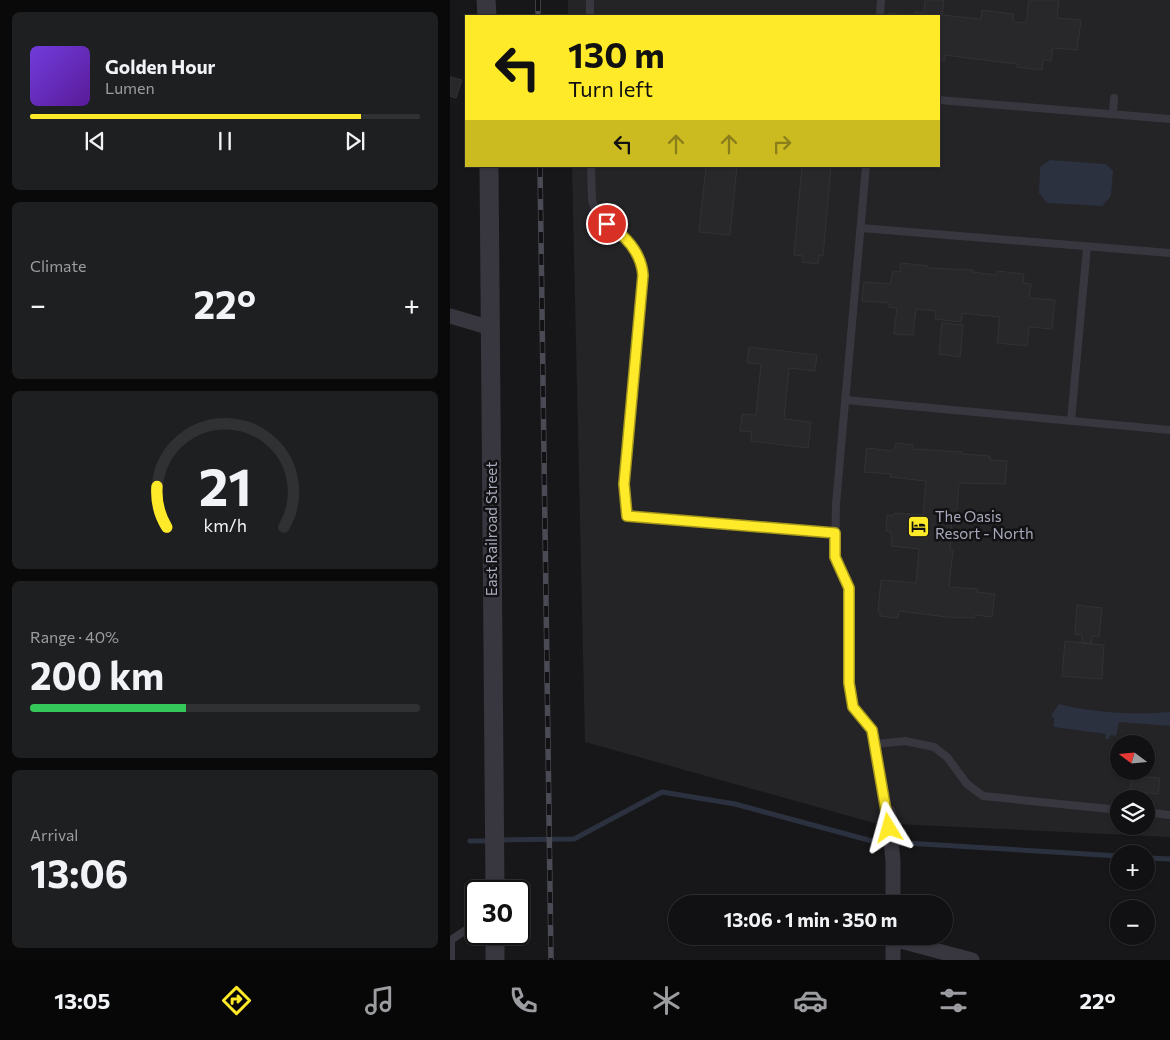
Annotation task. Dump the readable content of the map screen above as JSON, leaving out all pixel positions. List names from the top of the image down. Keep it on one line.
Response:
{"streets":{"street":["East Railroad Street"]},"places":{"hotel":["The Oasis Resort - North"]},"north":"left","page":{"turn":["130 m","Turn left"],"song":["Golden Hour","Lumen"],"tile":["Climate",["Range · 40%","200 km"],["Arrival","13:06"]],"heat":["−","22°","+"],"map_buttons":["+","−"],"limit":"30","trip":"13:06 · 1 min · 350 m","tabs":["13:05","22°"],"gauge":["21","km/h"]}}
